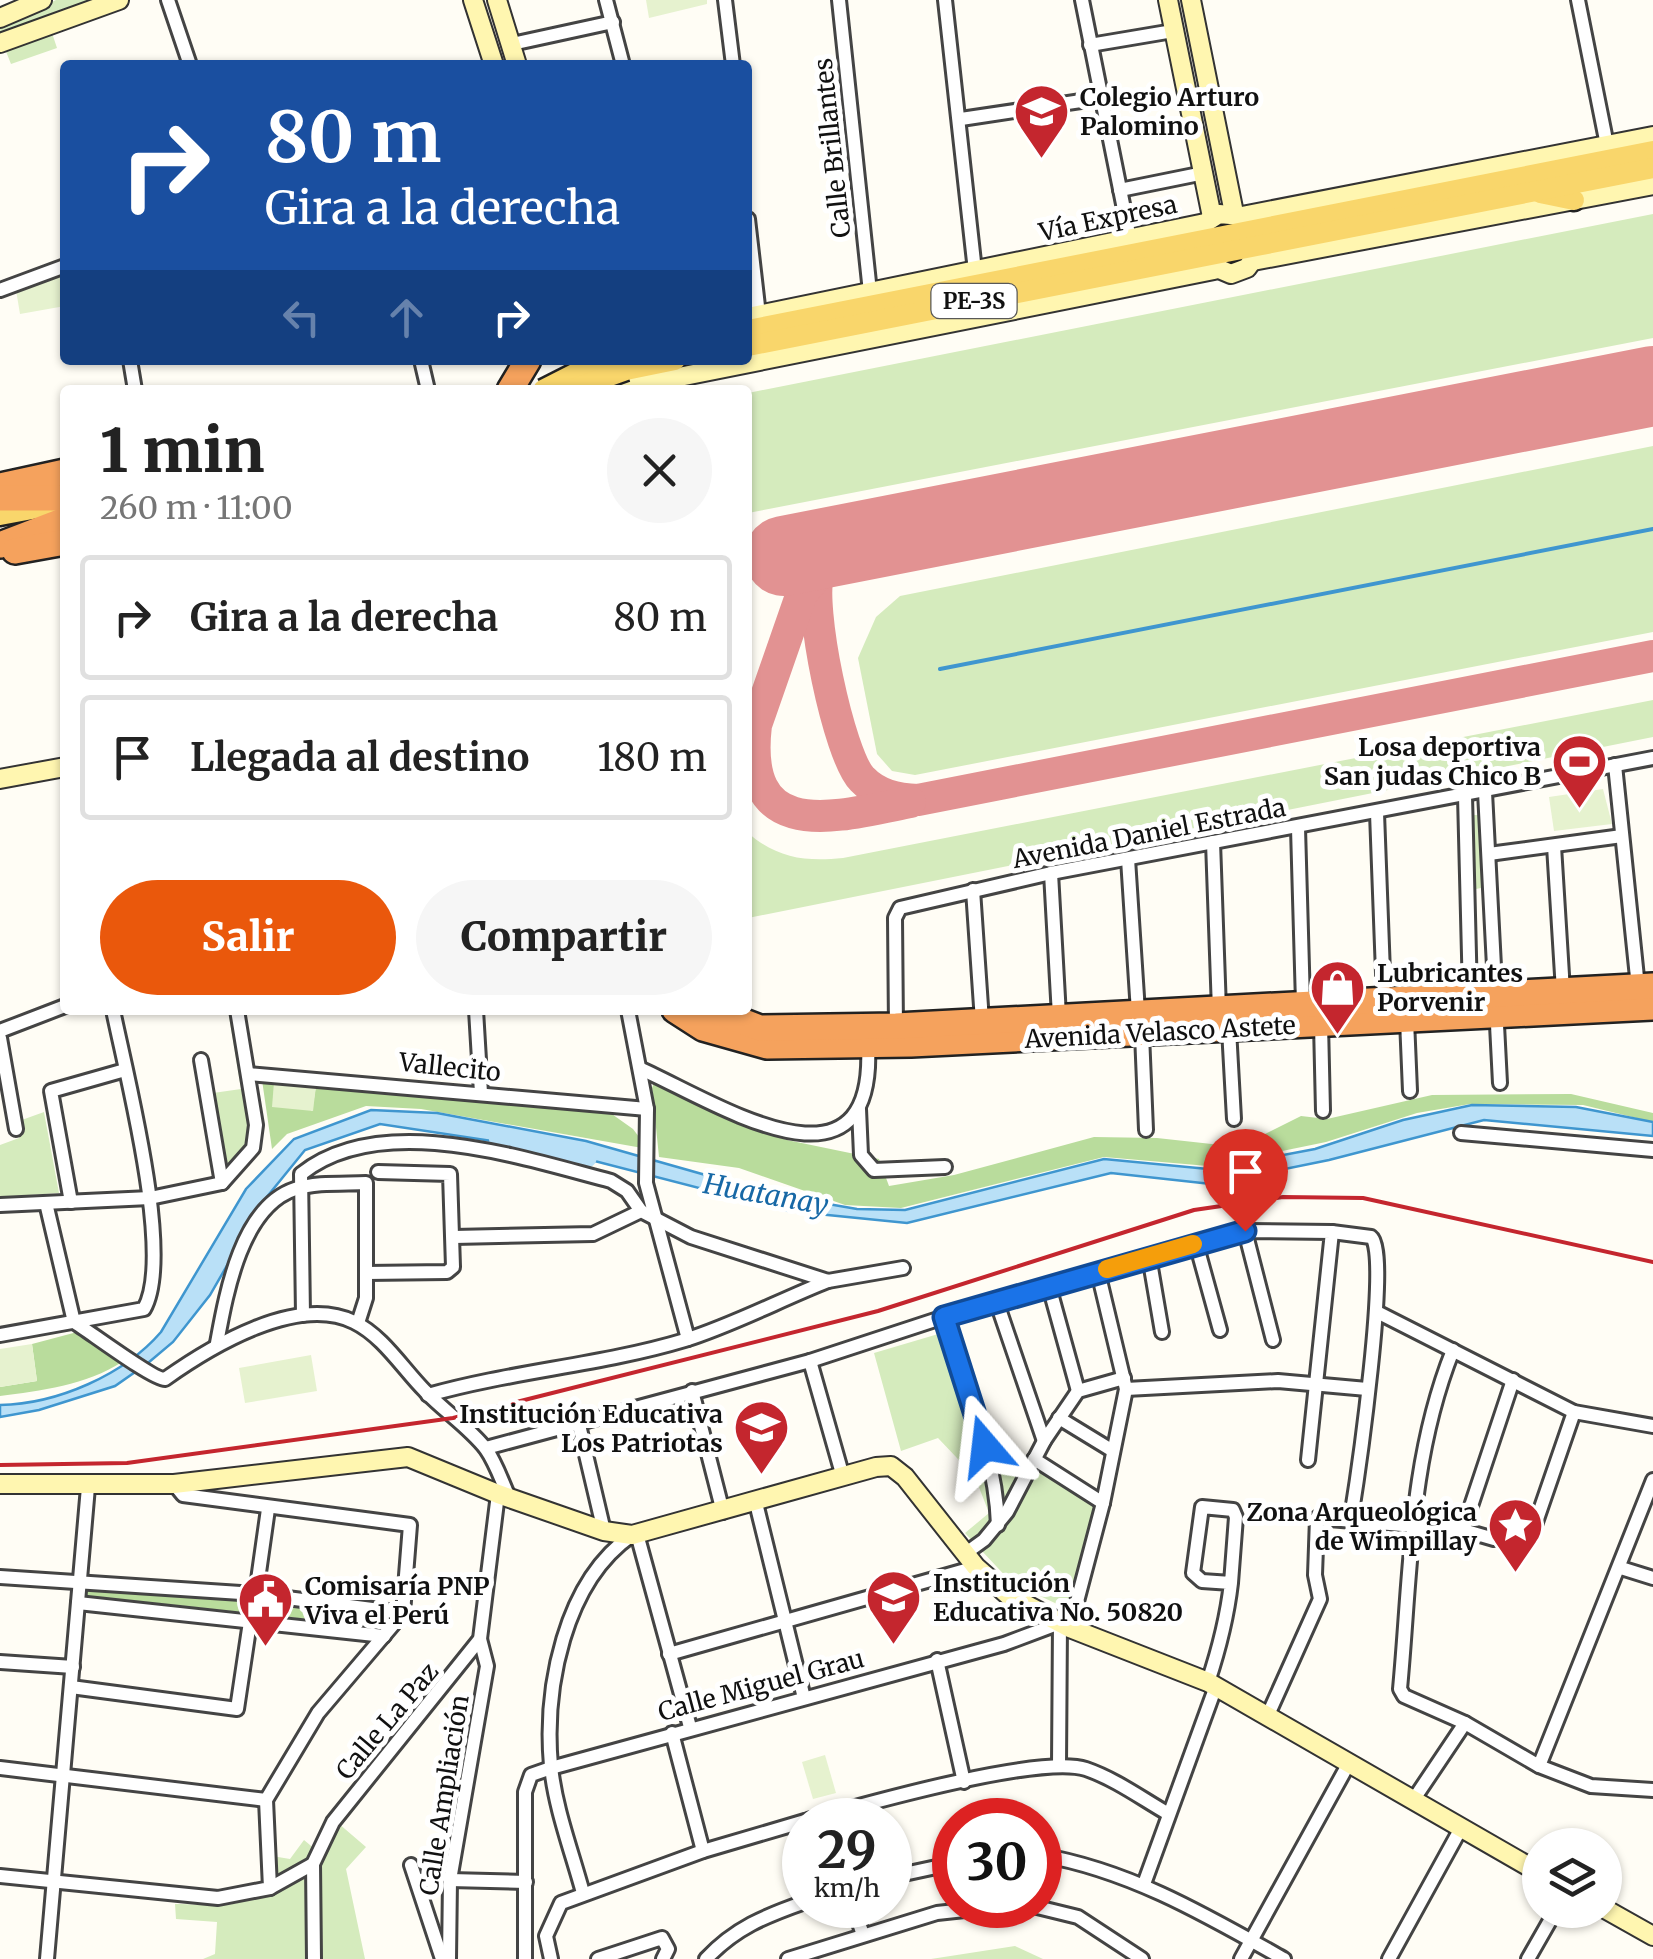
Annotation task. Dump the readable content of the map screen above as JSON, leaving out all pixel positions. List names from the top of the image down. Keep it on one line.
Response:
{"streets":{"highway":["Avenida Velasco Astete"],"main road":["Vía Expresa","PE-3S"],"street":["Calle Brillantes","Avenida Daniel Estrada","Vallecito","Calle Miguel Grau","Calle La Paz","Calle Ampliación"]},"crossings":[["Calle Brillantes","Vía Expresa"],["Avenida Daniel Estrada","Avenida Velasco Astete"],["Calle La Paz","Calle Ampliación"]],"water":["Huatanay"],"places":{"school or university":["Colegio Arturo Palomino","Institución Educativa Los Patriotas","Institución Educativa No. 50820"],"sports":["Losa deportiva San judas Chico B"],"shop":["Lubricantes Porvenir"],"place":["Zona Arqueológica de Wimpillay"],"public building":["Comisaría PNP Viva el Perú"]},"page":{"turn":["80 m","Gira a la derecha"],"heading":["1 min","260 m · 11:00"],"list":[{"name":"Gira a la derecha","value":"80 m"},{"name":"Llegada al destino","value":"180 m"}],"buttons":["Salir","Compartir"],"speed":"29 km/h","limit":"30"}}
